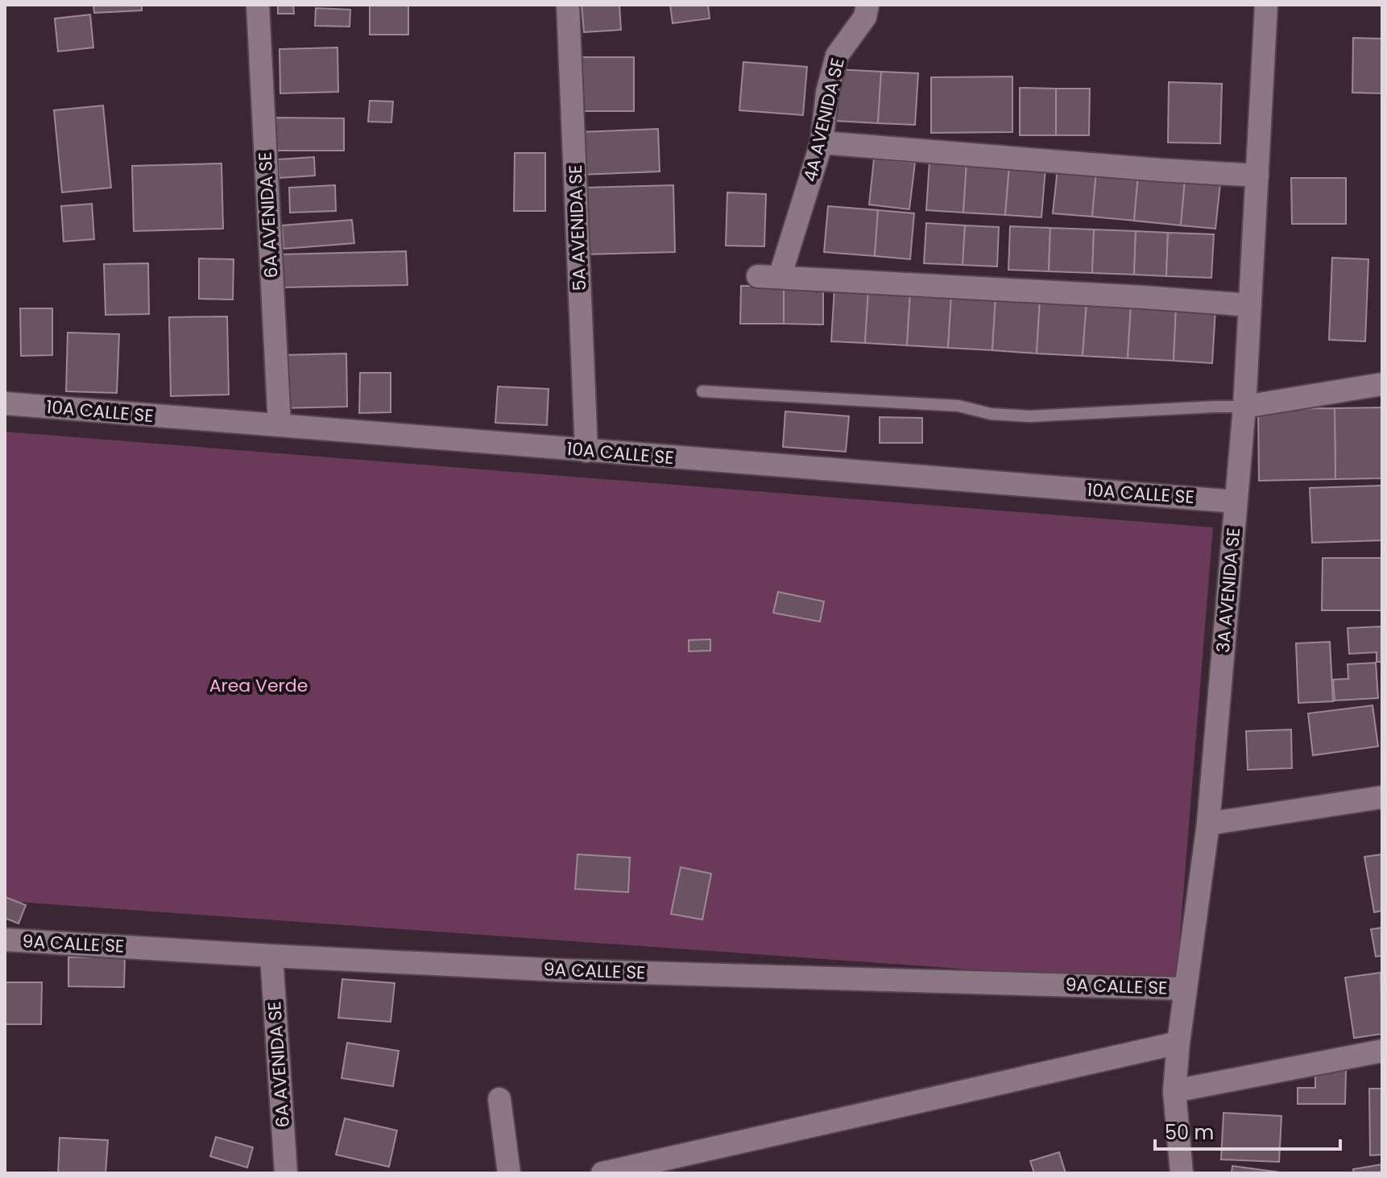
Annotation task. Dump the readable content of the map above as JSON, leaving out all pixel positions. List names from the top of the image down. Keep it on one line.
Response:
{"streets":{"street":["4A AVENIDA SE","6A AVENIDA SE","5A AVENIDA SE","10A CALLE SE","3A AVENIDA SE","9A CALLE SE"]},"crossings":[["4A AVENIDA SE","3A AVENIDA SE"],["6A AVENIDA SE","10A CALLE SE"],["6A AVENIDA SE","9A CALLE SE"],["5A AVENIDA SE","10A CALLE SE"],["10A CALLE SE","3A AVENIDA SE"],["3A AVENIDA SE","9A CALLE SE"]],"parks":["Area Verde"],"scale_bar":"50 m"}
